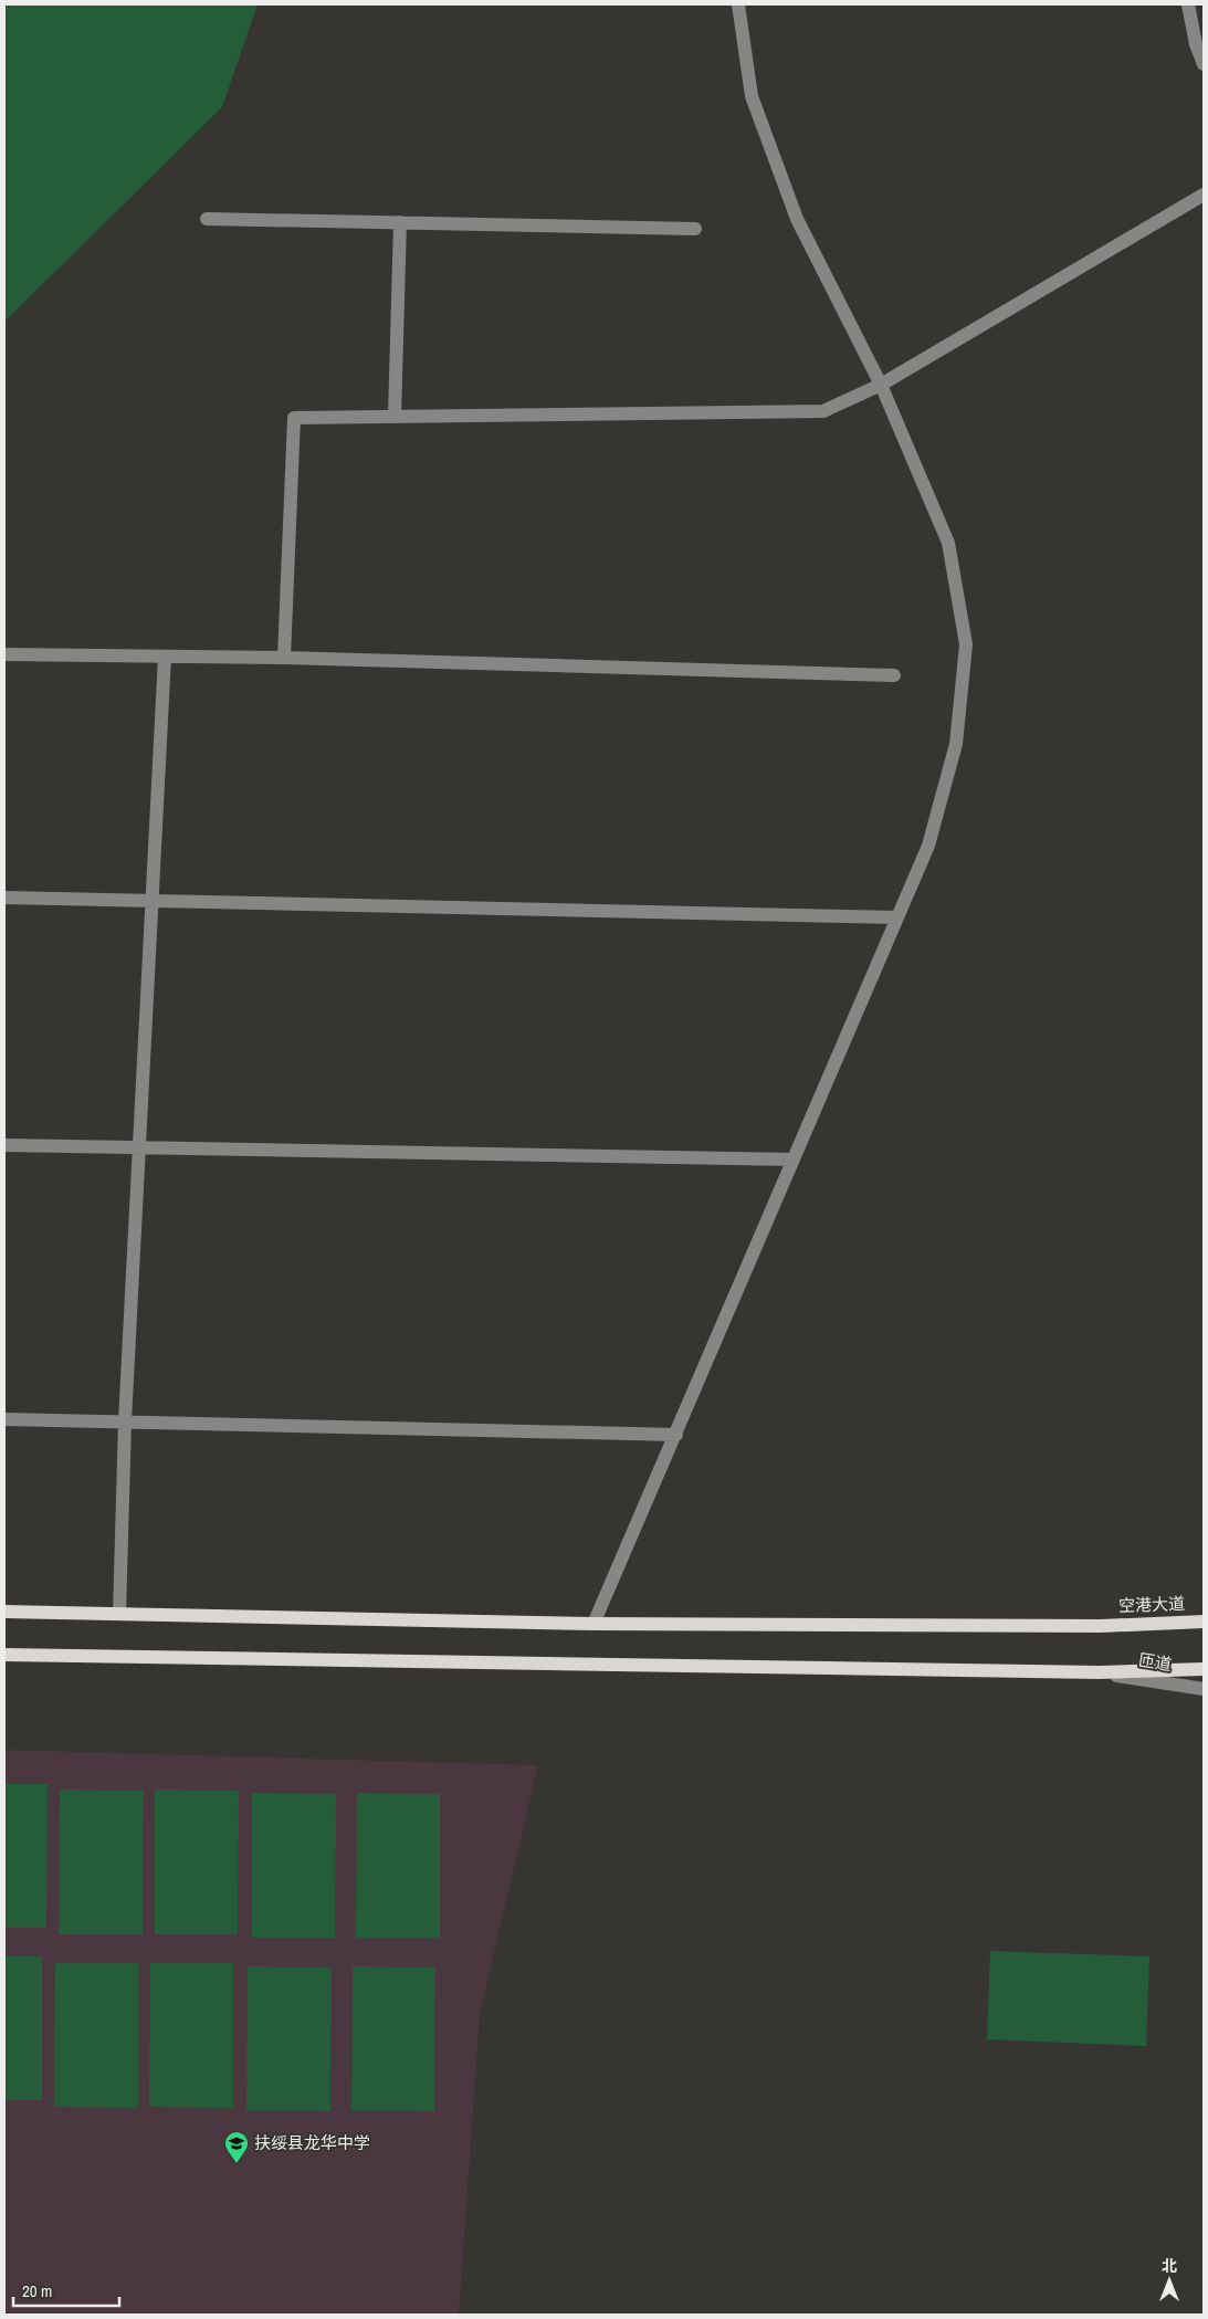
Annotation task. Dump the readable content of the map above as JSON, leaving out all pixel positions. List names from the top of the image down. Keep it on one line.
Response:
{"streets":{"main road":["空港大道"],"street":["匝道"]},"places":{"school or university":["扶绥县龙华中学"]},"scale_bar":"20 m","north":"top"}
